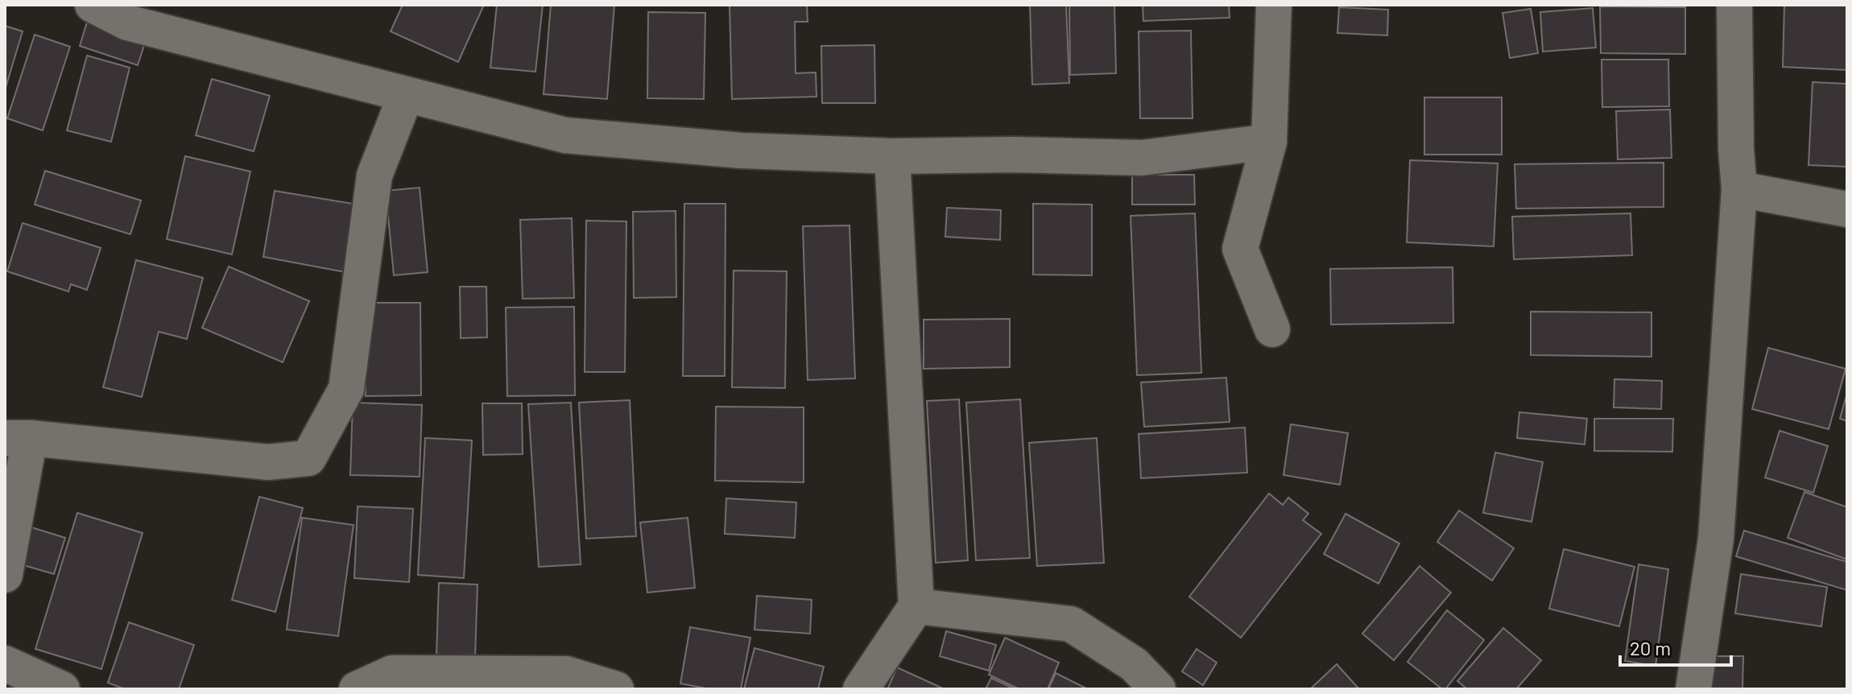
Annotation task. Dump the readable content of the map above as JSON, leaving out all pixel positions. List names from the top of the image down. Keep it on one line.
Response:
{"scale_bar":"20 m"}
